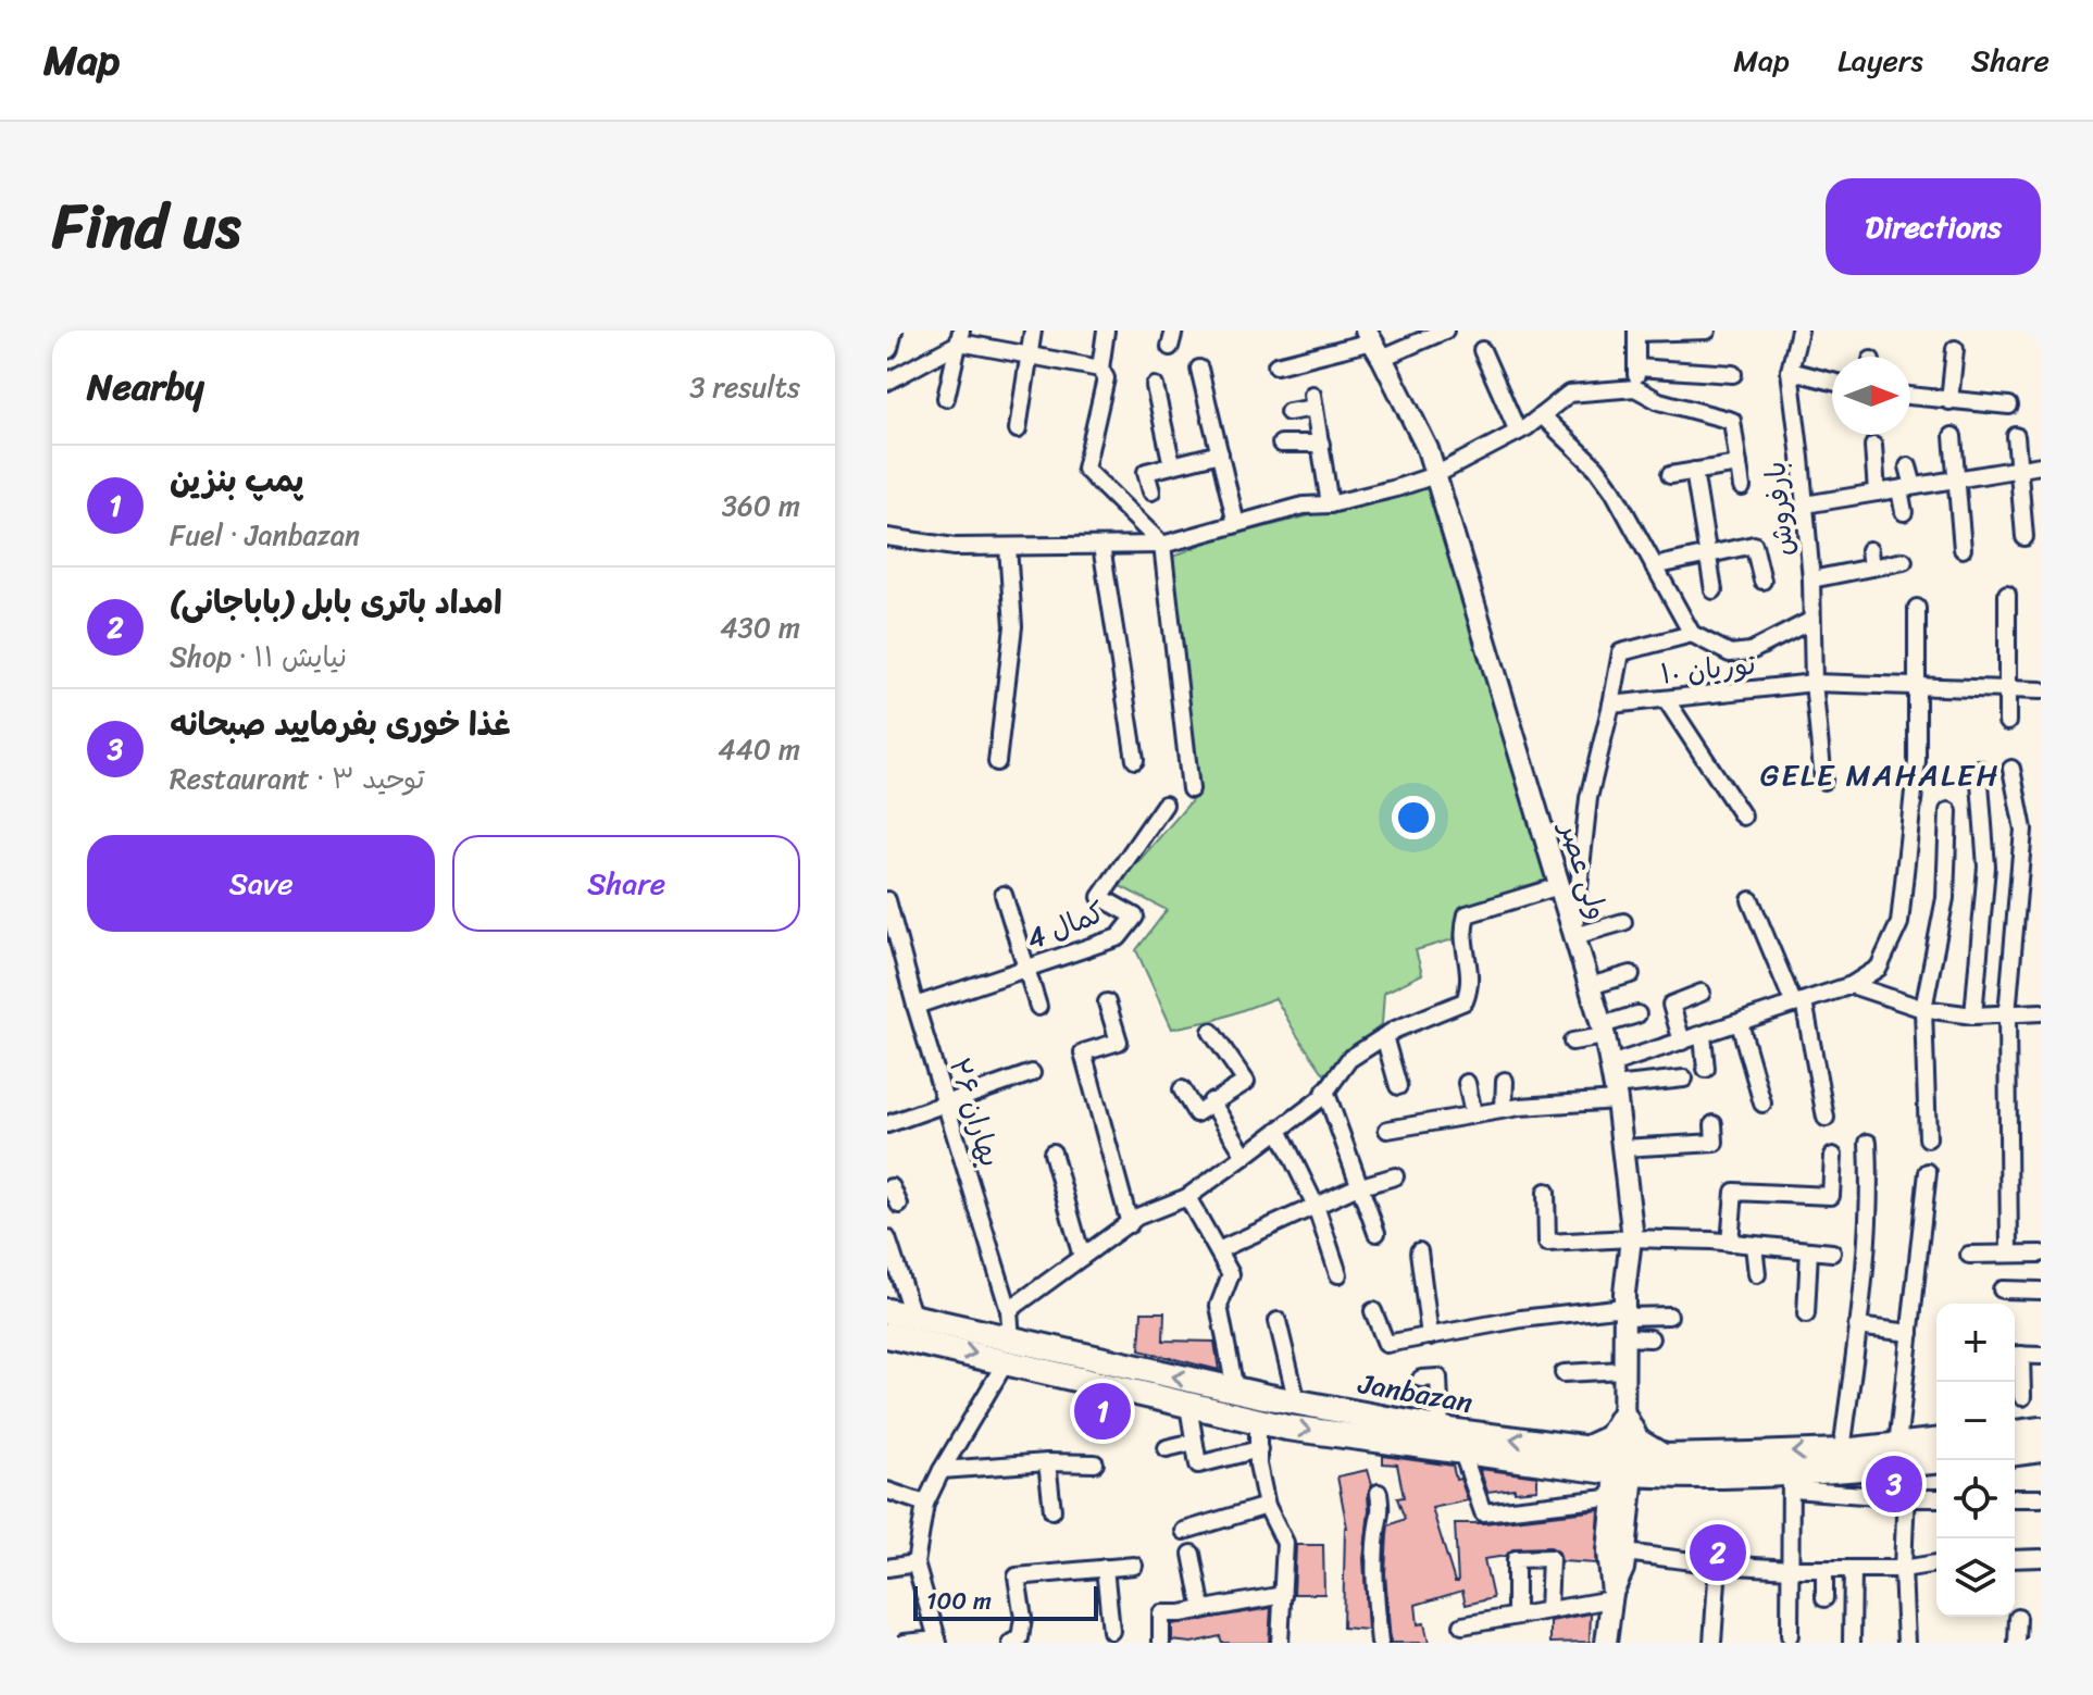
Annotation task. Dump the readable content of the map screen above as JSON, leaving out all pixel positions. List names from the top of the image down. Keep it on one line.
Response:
{"streets":{"highway":["Janbazan"],"main road":["ولی عصر"],"street":["بارفروش","نوریان ۱۰","کمال 4","بهاران ۲۶"]},"crossings":[["بارفروش","نوریان ۱۰"],["ولی عصر","Janbazan"],["کمال 4","بهاران ۲۶"],["بهاران ۲۶","Janbazan"]],"districts":["GELE MAHALEH"],"scale_bar":"100 m","north":"right","page":{"header":"Map","nav":["Map","Layers","Share"],"title":"Find us","buttons":["Directions",["Save","Share"]],"heading":["Nearby","3 results"],"list":[{"mark":"1","name":"پمپ بنزین","note":"Fuel · Janbazan","value":"360 m"},{"mark":"2","name":"امداد باتری بابل (باباجانی)","note":"Shop · نیایش ۱۱","value":"430 m"},{"mark":"3","name":"غذا خوری بفرمایید صبحانه","note":"Restaurant · توحید ۳","value":"440 m"}],"map_buttons":["+","−"],"pins":["1","3","2"],"scale":"100 m"}}
